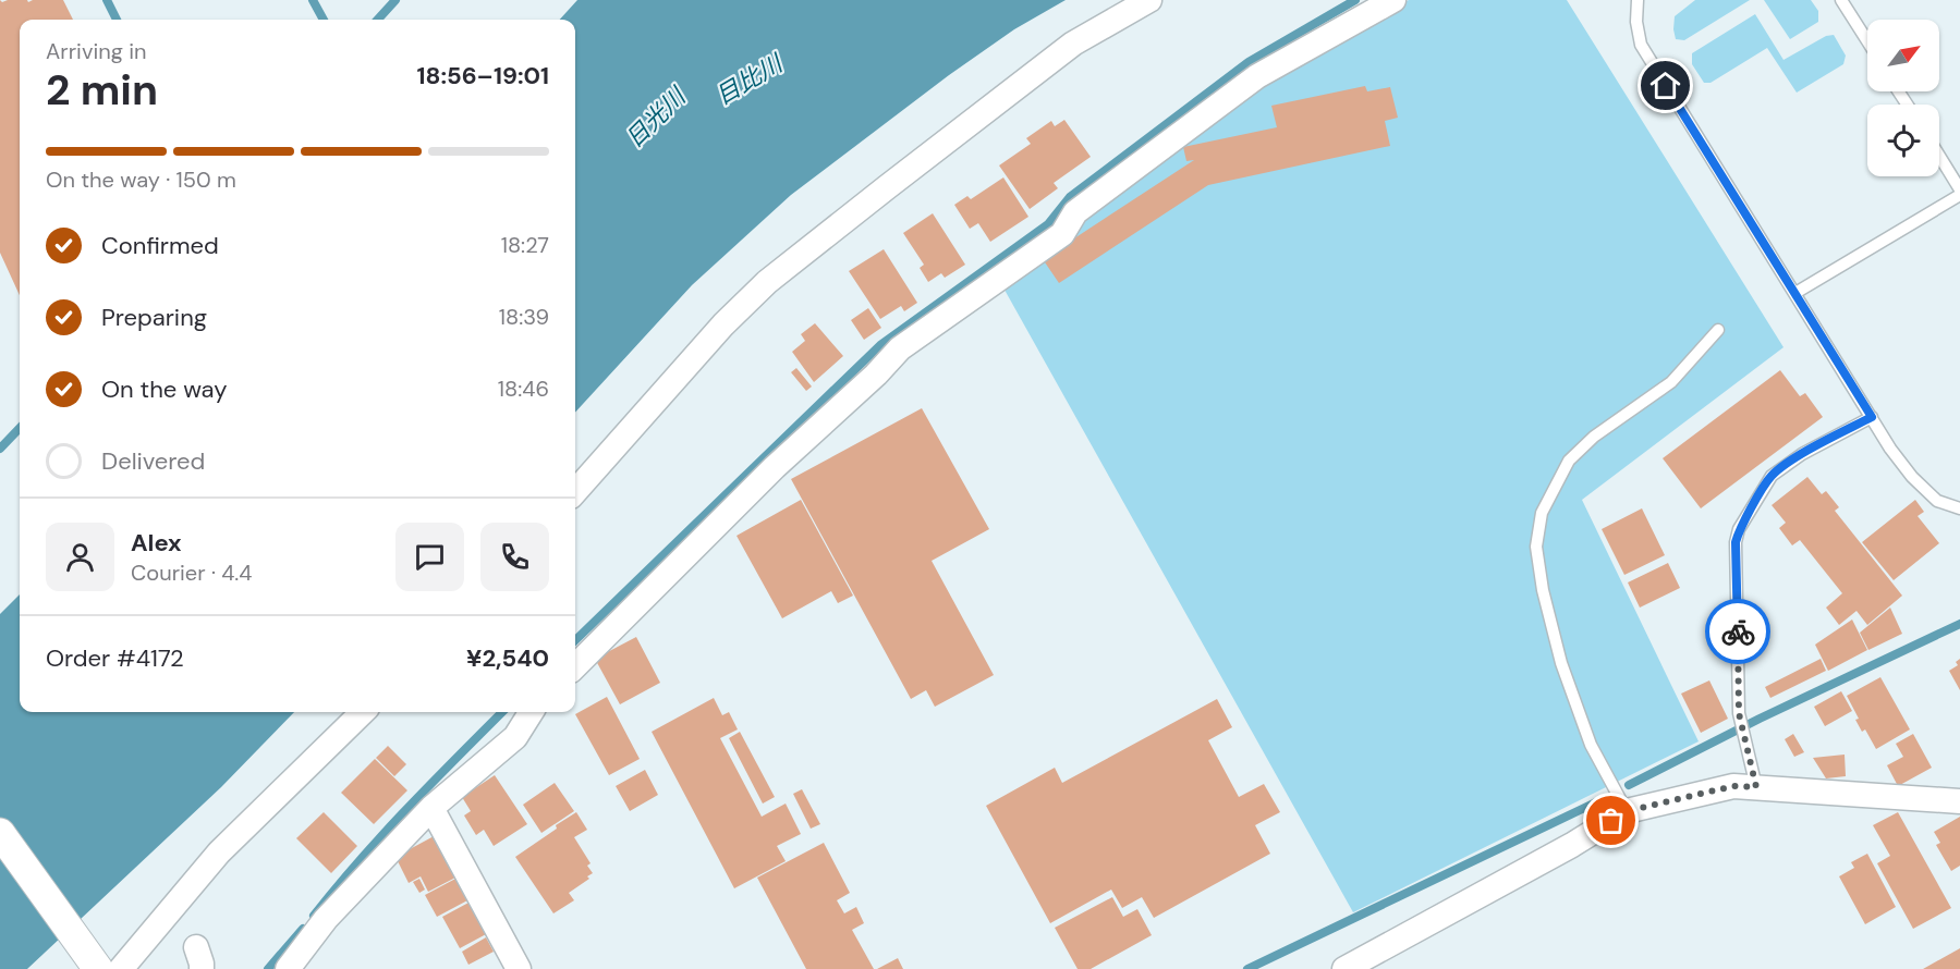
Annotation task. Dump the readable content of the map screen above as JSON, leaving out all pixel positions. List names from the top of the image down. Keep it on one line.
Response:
{"water":["目比川","日光川"],"north":"top right","page":{"heading":["2 min","Arriving in","18:56–19:01"],"panel":["Alex","Courier · 4.4","Order #4172","¥2,540"],"bar":"On the way · 150 m","list":[["Confirmed","18:27"],["Preparing","18:39"],["On the way","18:46"],"Delivered"]}}
